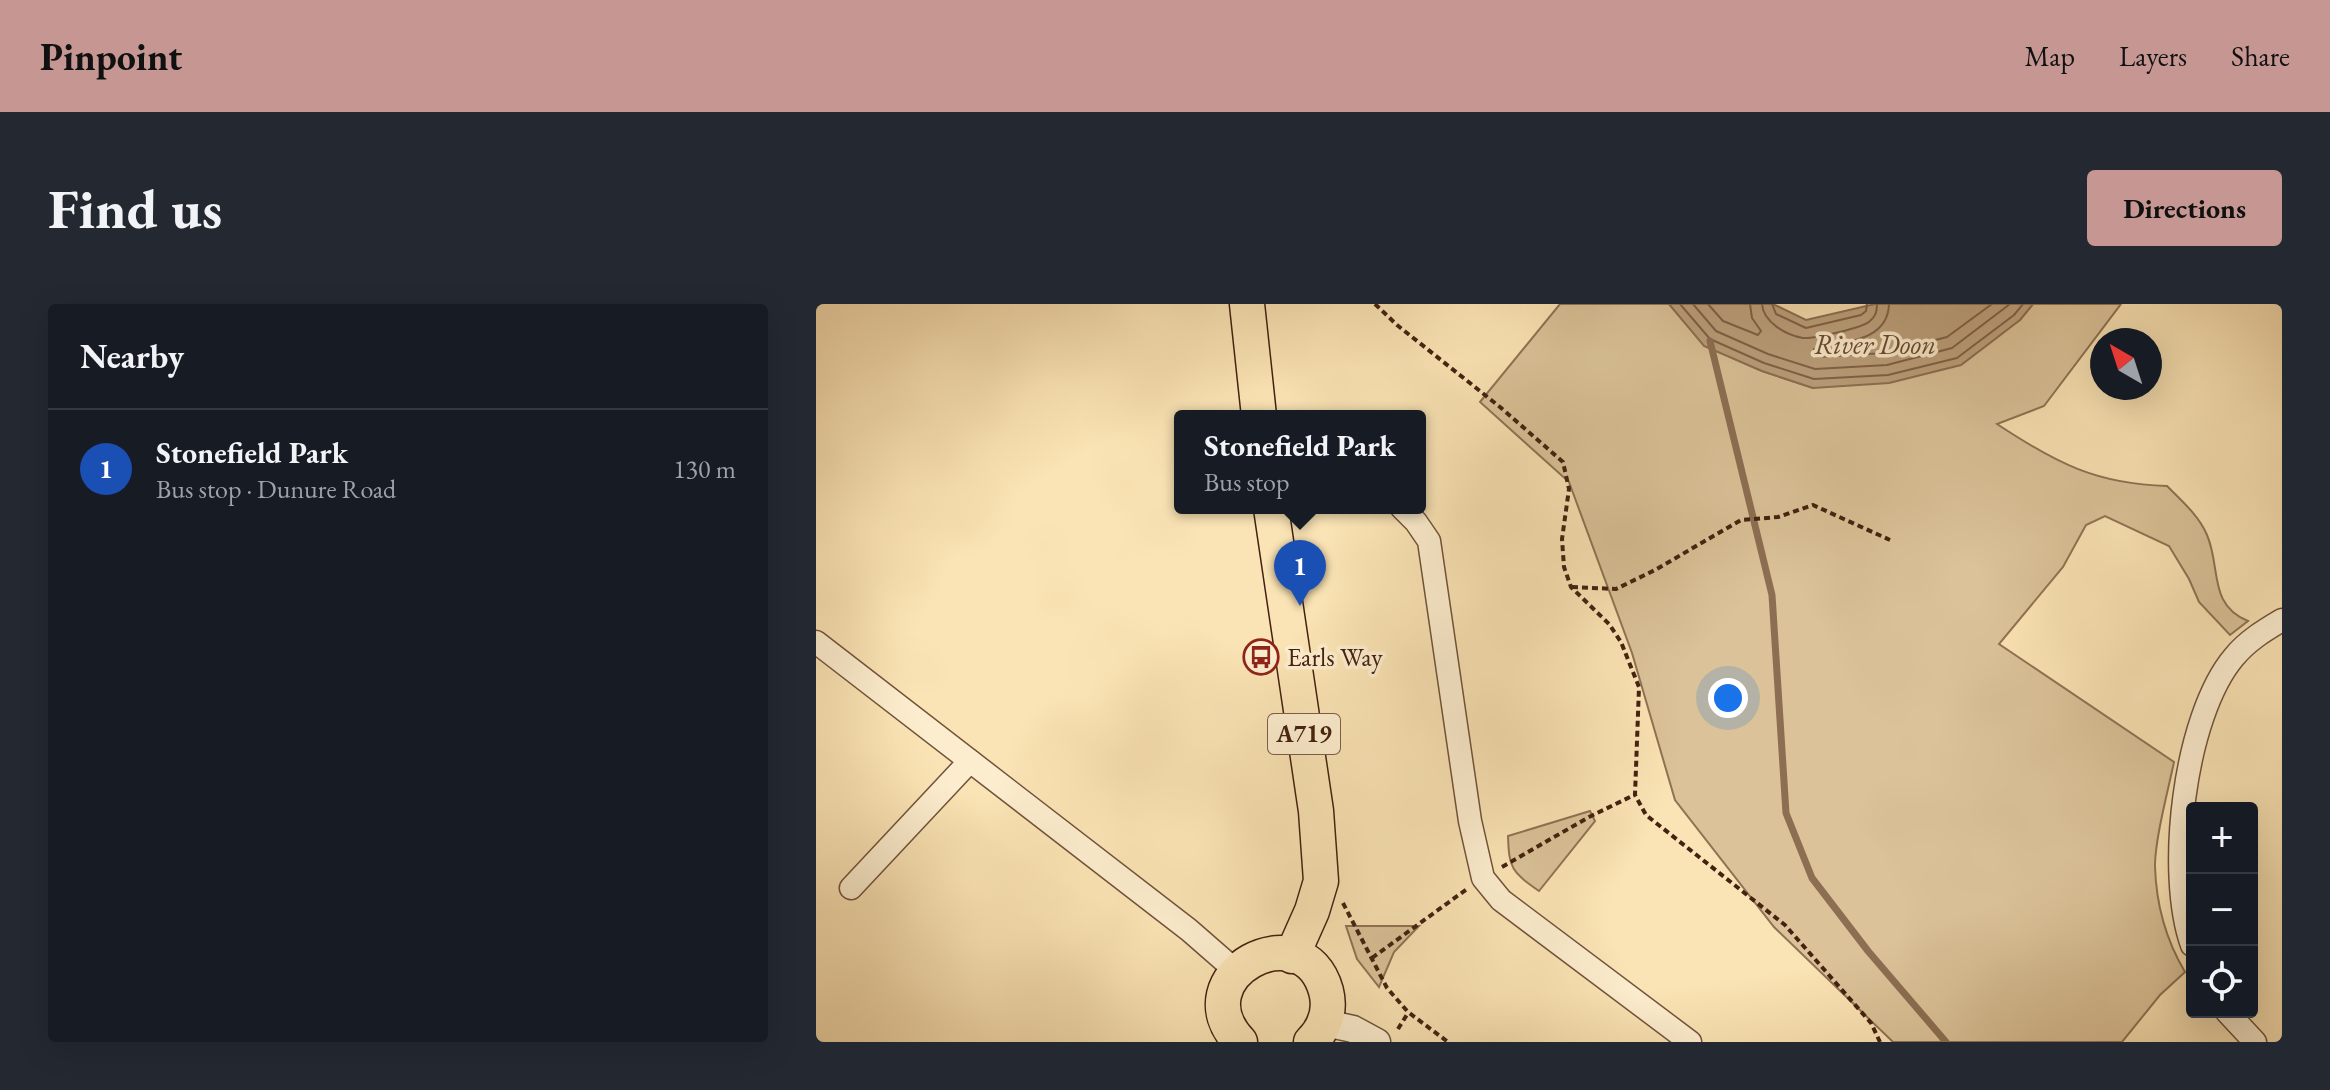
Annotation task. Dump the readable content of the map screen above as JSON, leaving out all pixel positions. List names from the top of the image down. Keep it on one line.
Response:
{"streets":{"main road":["A719"]},"water":["River Doon"],"places":{"bus stop":["Earls Way"]},"north":"top left","page":{"header":"Pinpoint","nav":["Map","Layers","Share"],"buttons":"Directions","title":"Find us","heading":"Nearby","list":[{"mark":"1","name":"Stonefield Park","note":"Bus stop · Dunure Road","value":"130 m"}],"popup":["Stonefield Park","Bus stop"],"pins":"1","map_buttons":["+","−"]}}
